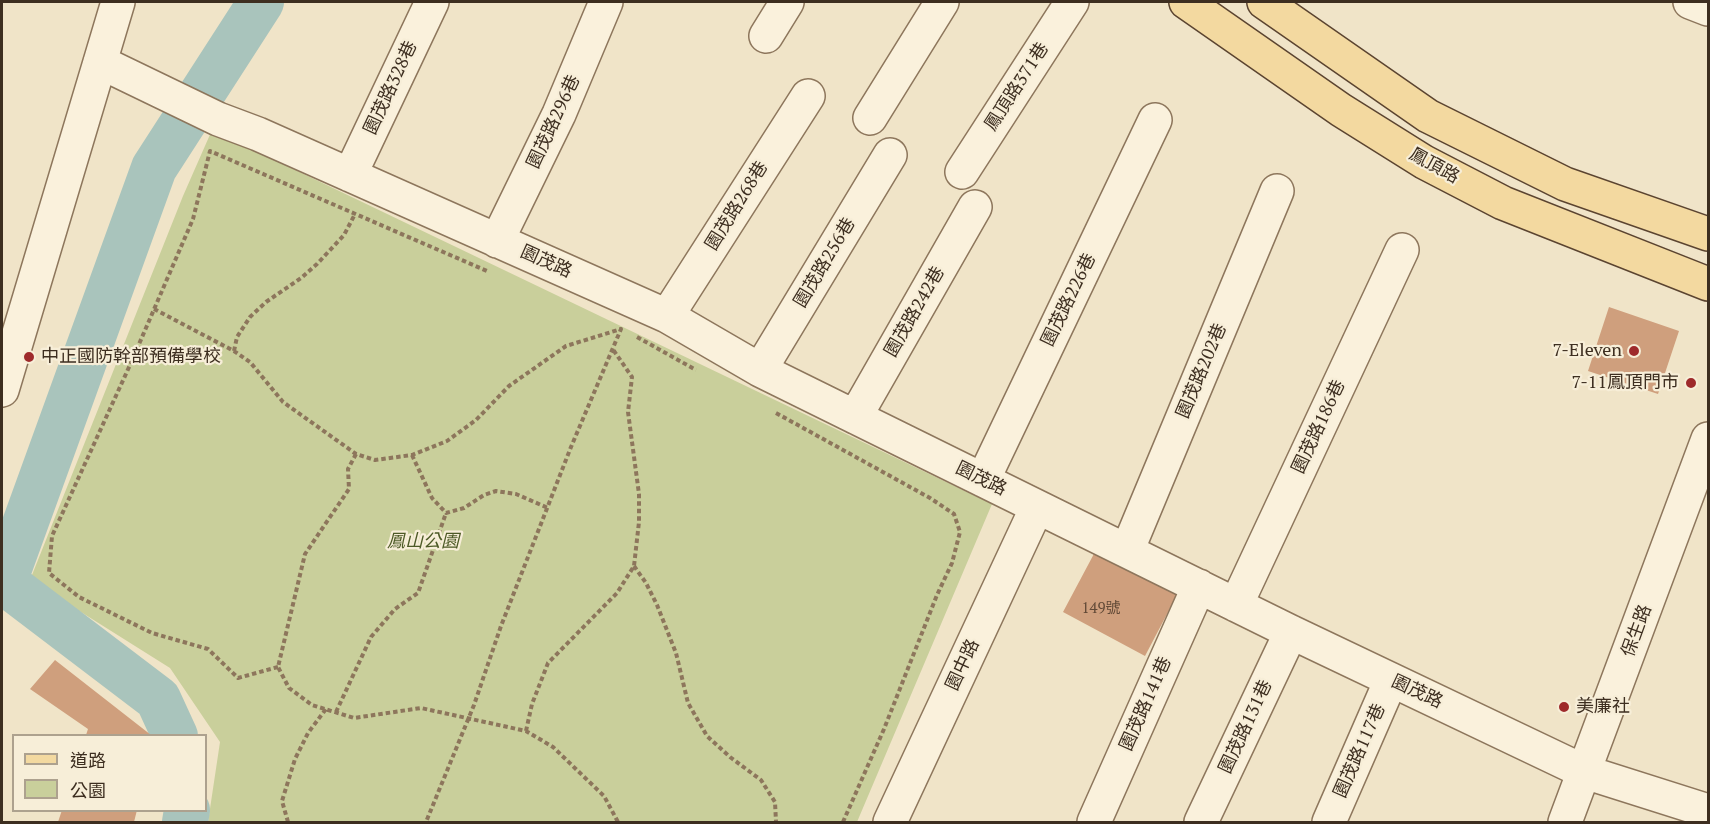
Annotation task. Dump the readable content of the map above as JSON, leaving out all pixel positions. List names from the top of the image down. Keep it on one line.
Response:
{"streets":{"main road":["鳳頂路"],"street":["鳳頂路371巷","園茂路328巷","園茂路296巷","園茂路268巷","園茂路","園茂路256巷","園茂路226巷","園茂路242巷","園茂路202巷","園茂路186巷","保生路","園中路","園茂路141巷","園茂路131巷","園茂路117巷"]},"crossings":[["園茂路328巷","園茂路"],["園茂路296巷","園茂路"],["園茂路268巷","園茂路"],["園茂路","園茂路256巷"],["園茂路","園茂路226巷"],["園茂路","園茂路242巷"],["園茂路","園茂路202巷"],["園茂路","園茂路186巷"],["園茂路","保生路"],["園茂路","園中路"],["園茂路","園茂路141巷"],["園茂路","園茂路131巷"],["園茂路","園茂路117巷"]],"parks":["鳳山公園"],"places":["7-Eleven","中正國防幹部預備學校","7-11鳳頂門市","美廉社"],"house_numbers":["149號"],"legend":["道路","公園"]}
